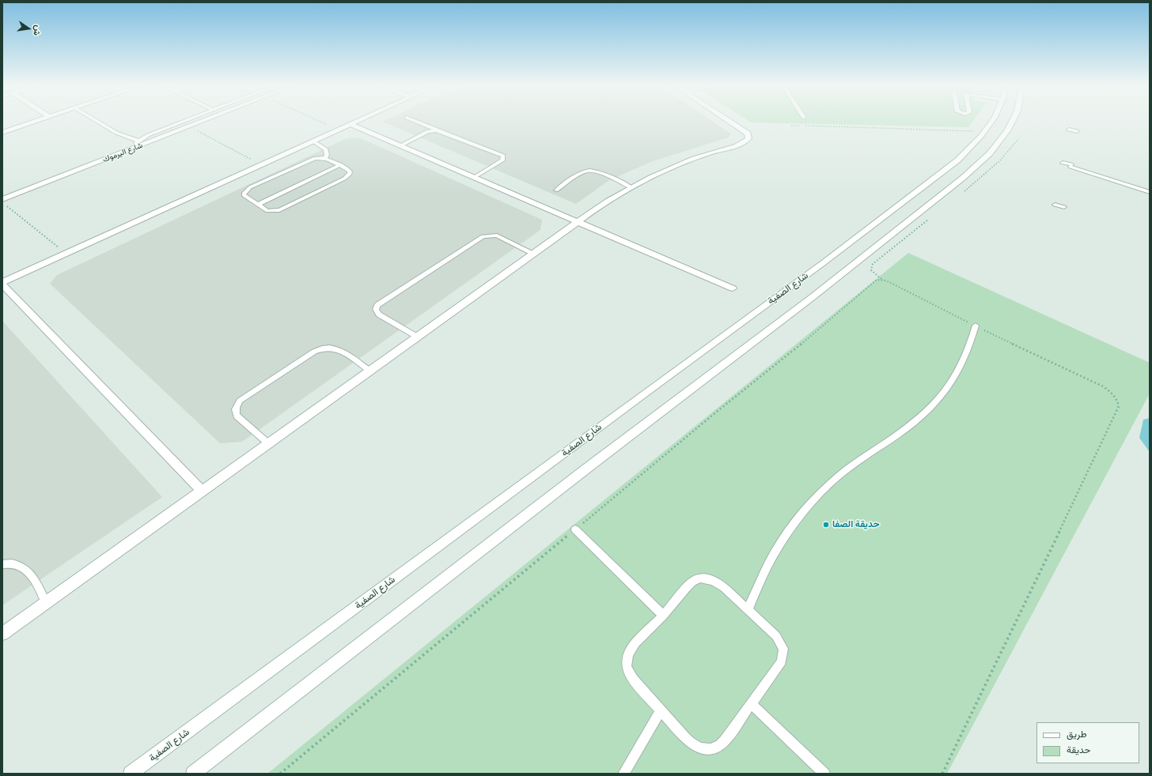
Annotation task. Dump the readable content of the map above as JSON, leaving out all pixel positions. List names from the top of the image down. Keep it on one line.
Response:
{"streets":{"street":["شارع اليرموك","شارع الصفية"]},"places":["حديقة الصفا"],"legend":["طريق","حديقة"],"north":"right"}
